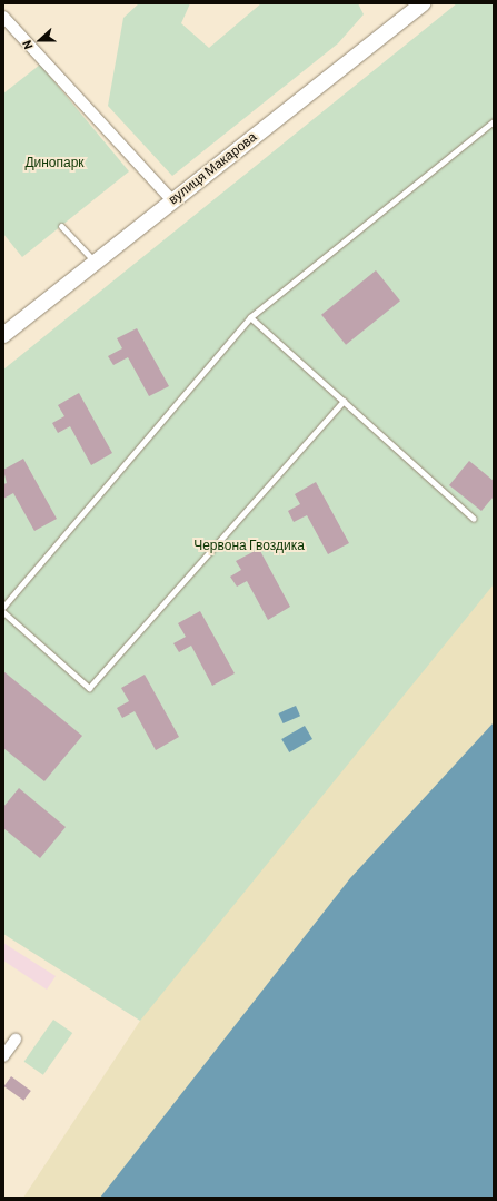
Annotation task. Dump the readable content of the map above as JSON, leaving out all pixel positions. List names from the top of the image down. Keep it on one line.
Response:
{"streets":{"main road":["вулиця Макарова"]},"parks":["Динопарк","Червона Гвоздика"],"north":"left"}
